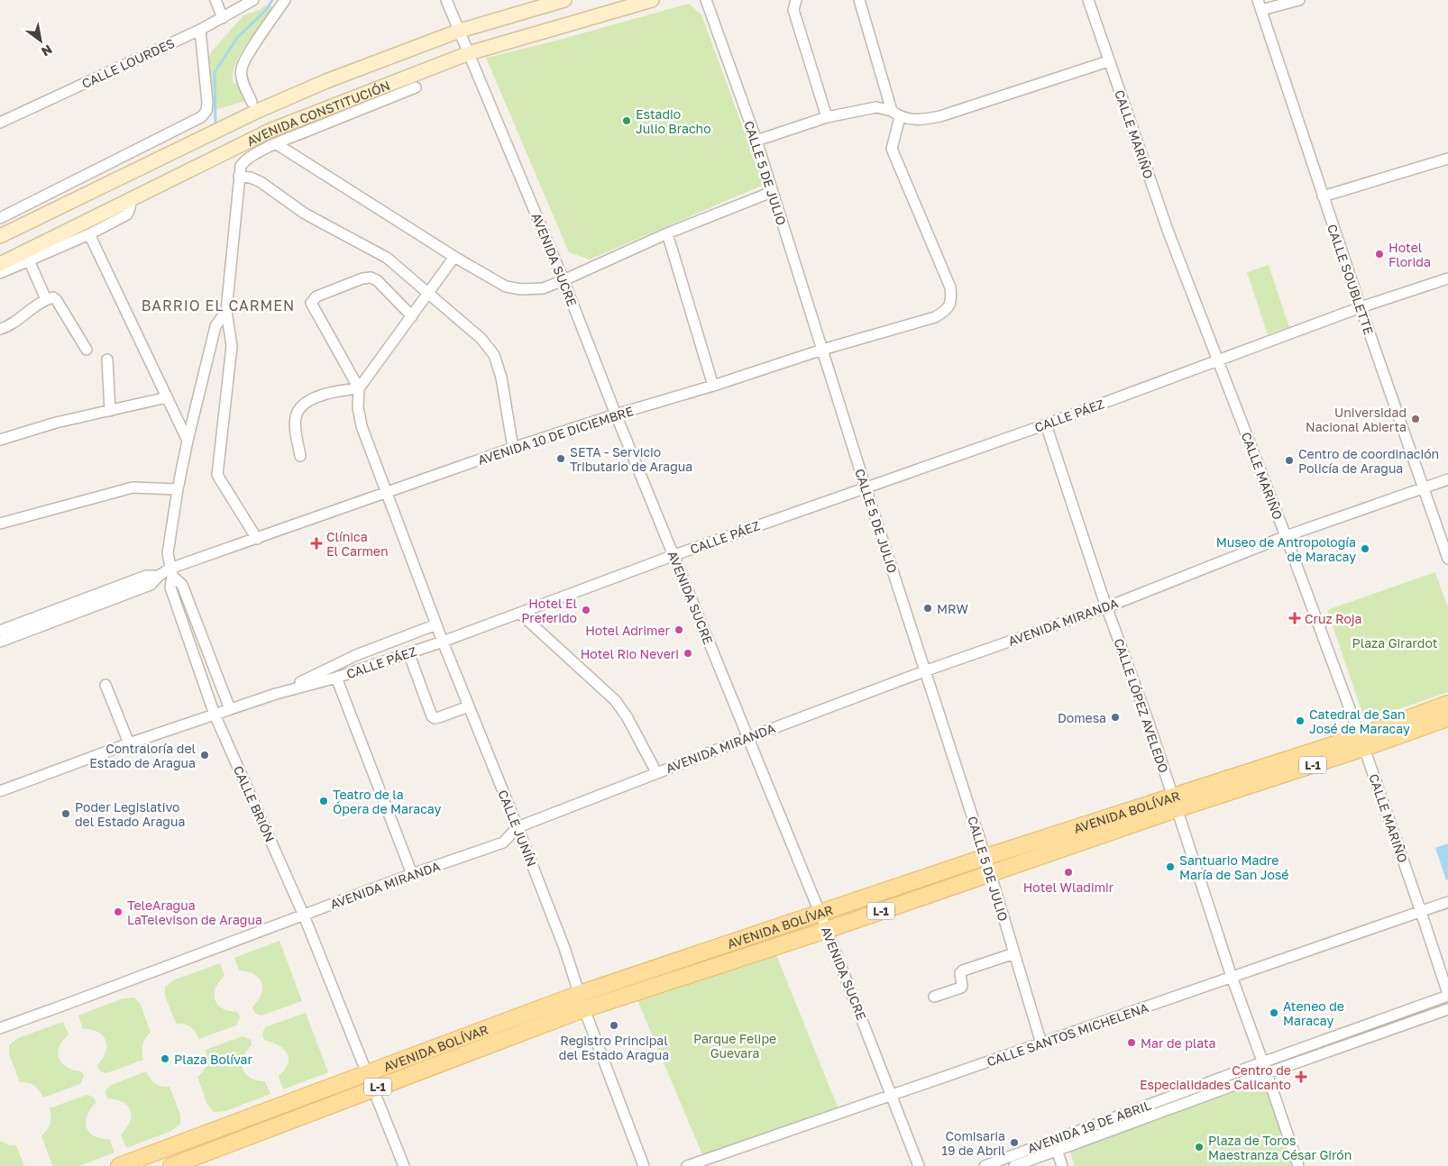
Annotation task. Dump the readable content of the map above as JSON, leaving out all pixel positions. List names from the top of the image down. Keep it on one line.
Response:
{"streets":{"main road":["L-1","AVENIDA BOLÍVAR"],"street":["CALLE LOURDES","AVENIDA CONSTITUCIÓN","CALLE MARIÑO","CALLE 5 DE JULIO","AVENIDA SUCRE","CALLE SOUBLETTE","CALLE PÁEZ","AVENIDA 10 DE DICIEMBRE","AVENIDA MIRANDA","CALLE LÓPEZ AVELEDO","CALLE BRIÓN","CALLE JUNÍN","CALLE SANTOS MICHELENA","AVENIDA 19 DE ABRIL"]},"crossings":[["AVENIDA CONSTITUCIÓN","AVENIDA SUCRE"],["CALLE MARIÑO","CALLE PÁEZ"],["CALLE MARIÑO","AVENIDA MIRANDA"],["CALLE MARIÑO","AVENIDA BOLÍVAR"],["CALLE MARIÑO","CALLE SANTOS MICHELENA"],["CALLE MARIÑO","AVENIDA 19 DE ABRIL"],["CALLE 5 DE JULIO","CALLE PÁEZ"],["CALLE 5 DE JULIO","AVENIDA 10 DE DICIEMBRE"],["CALLE 5 DE JULIO","AVENIDA MIRANDA"],["CALLE 5 DE JULIO","AVENIDA BOLÍVAR"],["CALLE 5 DE JULIO","CALLE SANTOS MICHELENA"],["AVENIDA SUCRE","CALLE PÁEZ"],["AVENIDA SUCRE","AVENIDA 10 DE DICIEMBRE"],["AVENIDA SUCRE","AVENIDA MIRANDA"],["AVENIDA SUCRE","AVENIDA BOLÍVAR"],["AVENIDA SUCRE","CALLE SANTOS MICHELENA"],["CALLE SOUBLETTE","CALLE PÁEZ"],["CALLE SOUBLETTE","AVENIDA MIRANDA"],["CALLE PÁEZ","CALLE LÓPEZ AVELEDO"],["CALLE PÁEZ","CALLE BRIÓN"],["CALLE PÁEZ","CALLE JUNÍN"],["AVENIDA 10 DE DICIEMBRE","CALLE BRIÓN"],["AVENIDA 10 DE DICIEMBRE","CALLE JUNÍN"],["AVENIDA MIRANDA","CALLE LÓPEZ AVELEDO"],["AVENIDA MIRANDA","CALLE BRIÓN"],["AVENIDA MIRANDA","CALLE JUNÍN"],["CALLE LÓPEZ AVELEDO","AVENIDA BOLÍVAR"],["CALLE LÓPEZ AVELEDO","CALLE SANTOS MICHELENA"],["CALLE LÓPEZ AVELEDO","AVENIDA 19 DE ABRIL"],["CALLE BRIÓN","AVENIDA BOLÍVAR"],["AVENIDA BOLÍVAR","CALLE JUNÍN"]],"districts":["BARRIO EL CARMEN"],"parks":["Plaza Girardot","Parque Felipe Guevara"],"places":{"other":["Estadio Julio Bracho","Hotel Florida","Universidad Nacional Abierta","SETA - Servicio Tributario de Aragua","Centro de coordinación Policía de Aragua","Museo de Antropología de Maracay","MRW","Hotel El Preferido","Hotel Adrimer","Hotel Rio Neveri","Domesa","Catedral de San José de Maracay","Contraloría del Estado de Aragua","Teatro de la Ópera de Maracay","Poder Legislativo del Estado Aragua","Santuario Madre María de San José","Hotel Wladimir","TeleAragua LaTelevison de Aragua","Ateneo de Maracay","Registro Principal del Estado Aragua","Mar de plata","Plaza Bolívar","Comisaria 19 de Abril","Plaza de Toros Maestranza César Girón"],"health":["Clínica El Carmen","Cruz Roja","Centro de Especialidades Calicanto"]},"north":"bottom right"}
